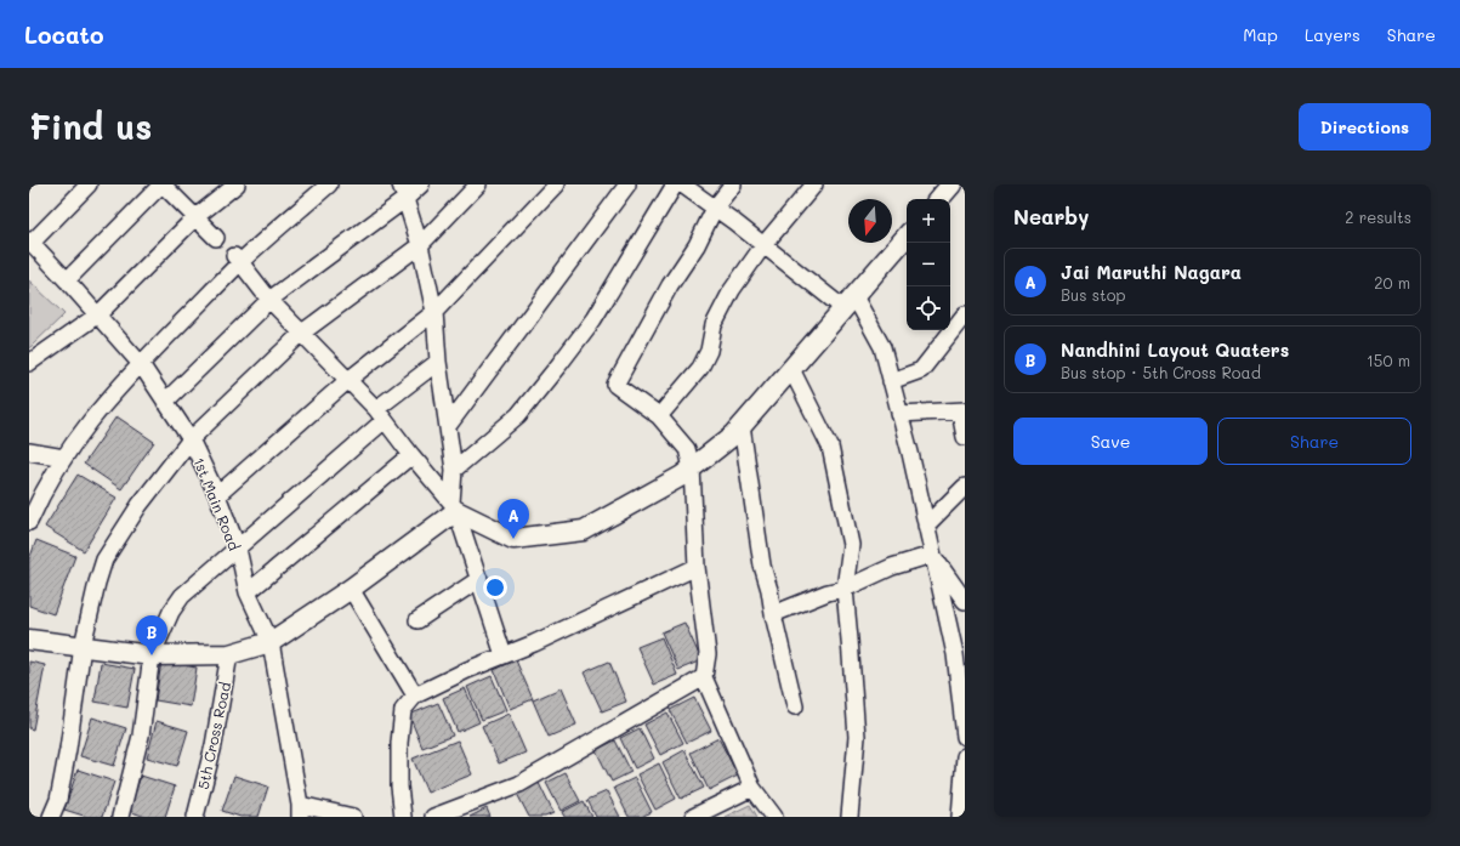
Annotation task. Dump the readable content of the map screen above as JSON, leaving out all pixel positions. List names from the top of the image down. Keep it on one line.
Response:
{"streets":{"street":["1st Main Road","5th Cross Road"]},"north":"bottom","page":{"header":"Locato","nav":["Map","Layers","Share"],"buttons":["Directions",["Save","Share"]],"title":"Find us","heading":["Nearby","2 results"],"map_buttons":["+","−"],"list":[{"mark":"A","name":"Jai Maruthi Nagara","note":"Bus stop","value":"20 m"},{"mark":"B","name":"Nandhini Layout Quaters","note":"Bus stop · 5th Cross Road","value":"150 m"}],"pins":["A","B"]}}
